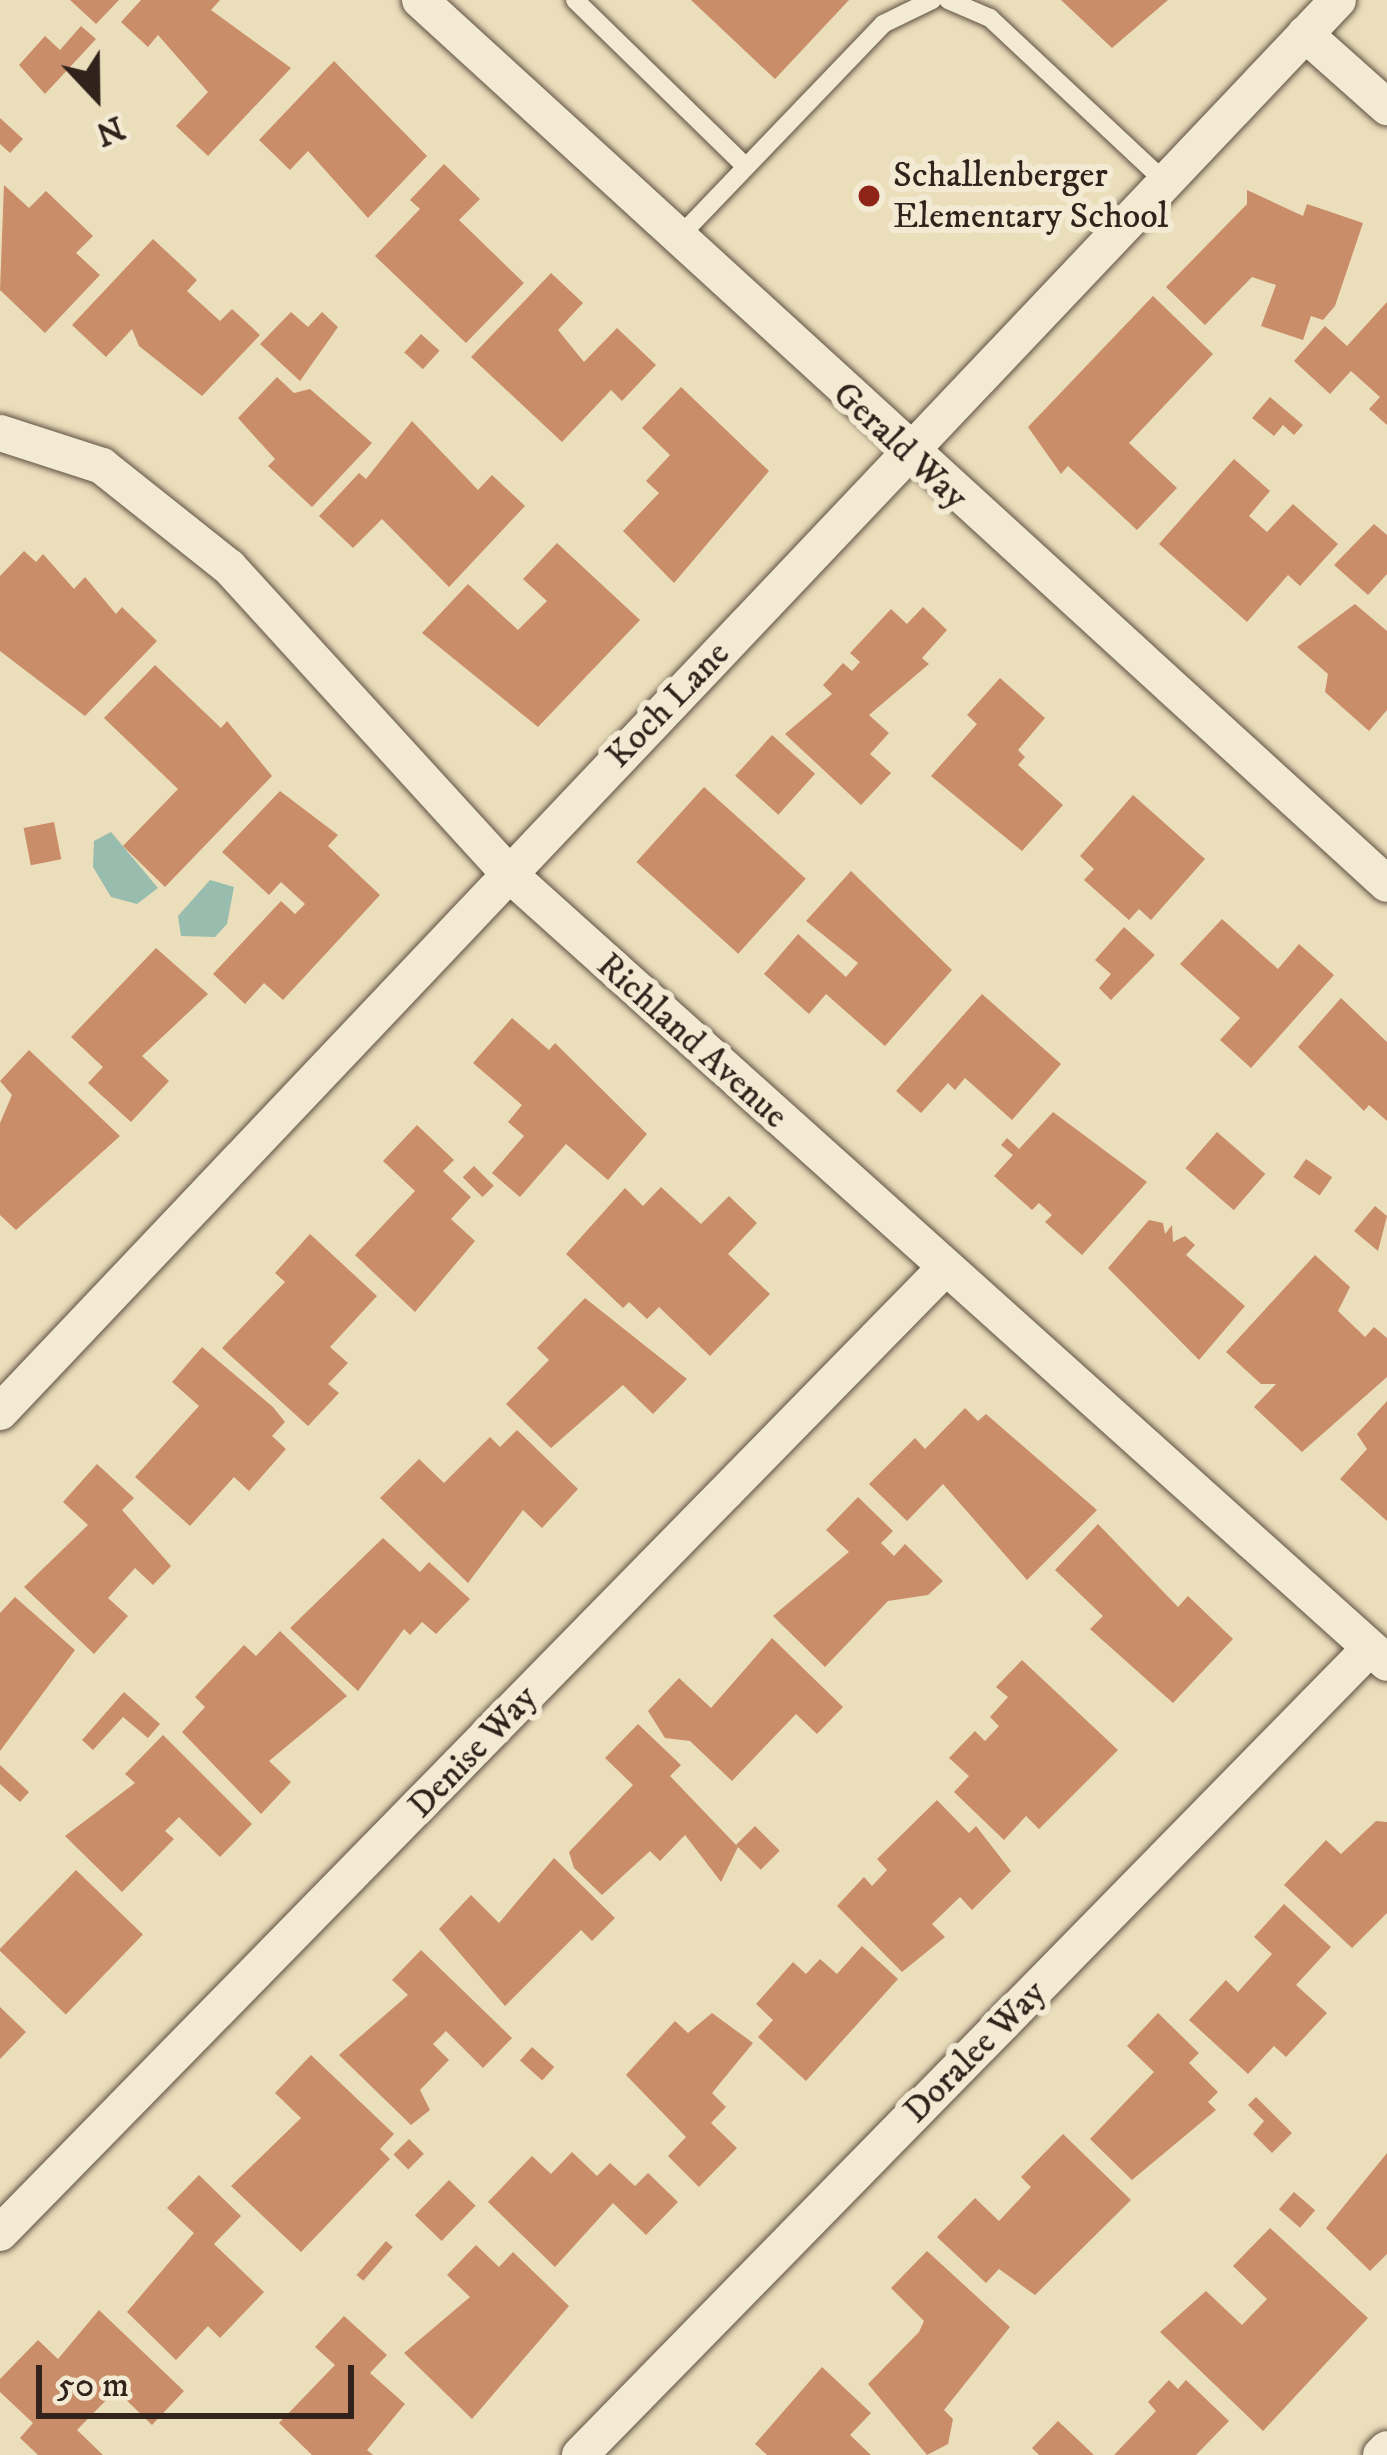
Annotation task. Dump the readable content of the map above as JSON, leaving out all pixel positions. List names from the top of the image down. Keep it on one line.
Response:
{"streets":{"street":["Gerald Way","Koch Lane","Richland Avenue","Denise Way","Doralee Way"]},"crossings":[["Gerald Way","Koch Lane"],["Koch Lane","Richland Avenue"],["Richland Avenue","Denise Way"],["Richland Avenue","Doralee Way"]],"places":["Schallenberger Elementary School"],"scale_bar":"50 m","north":"bottom"}
